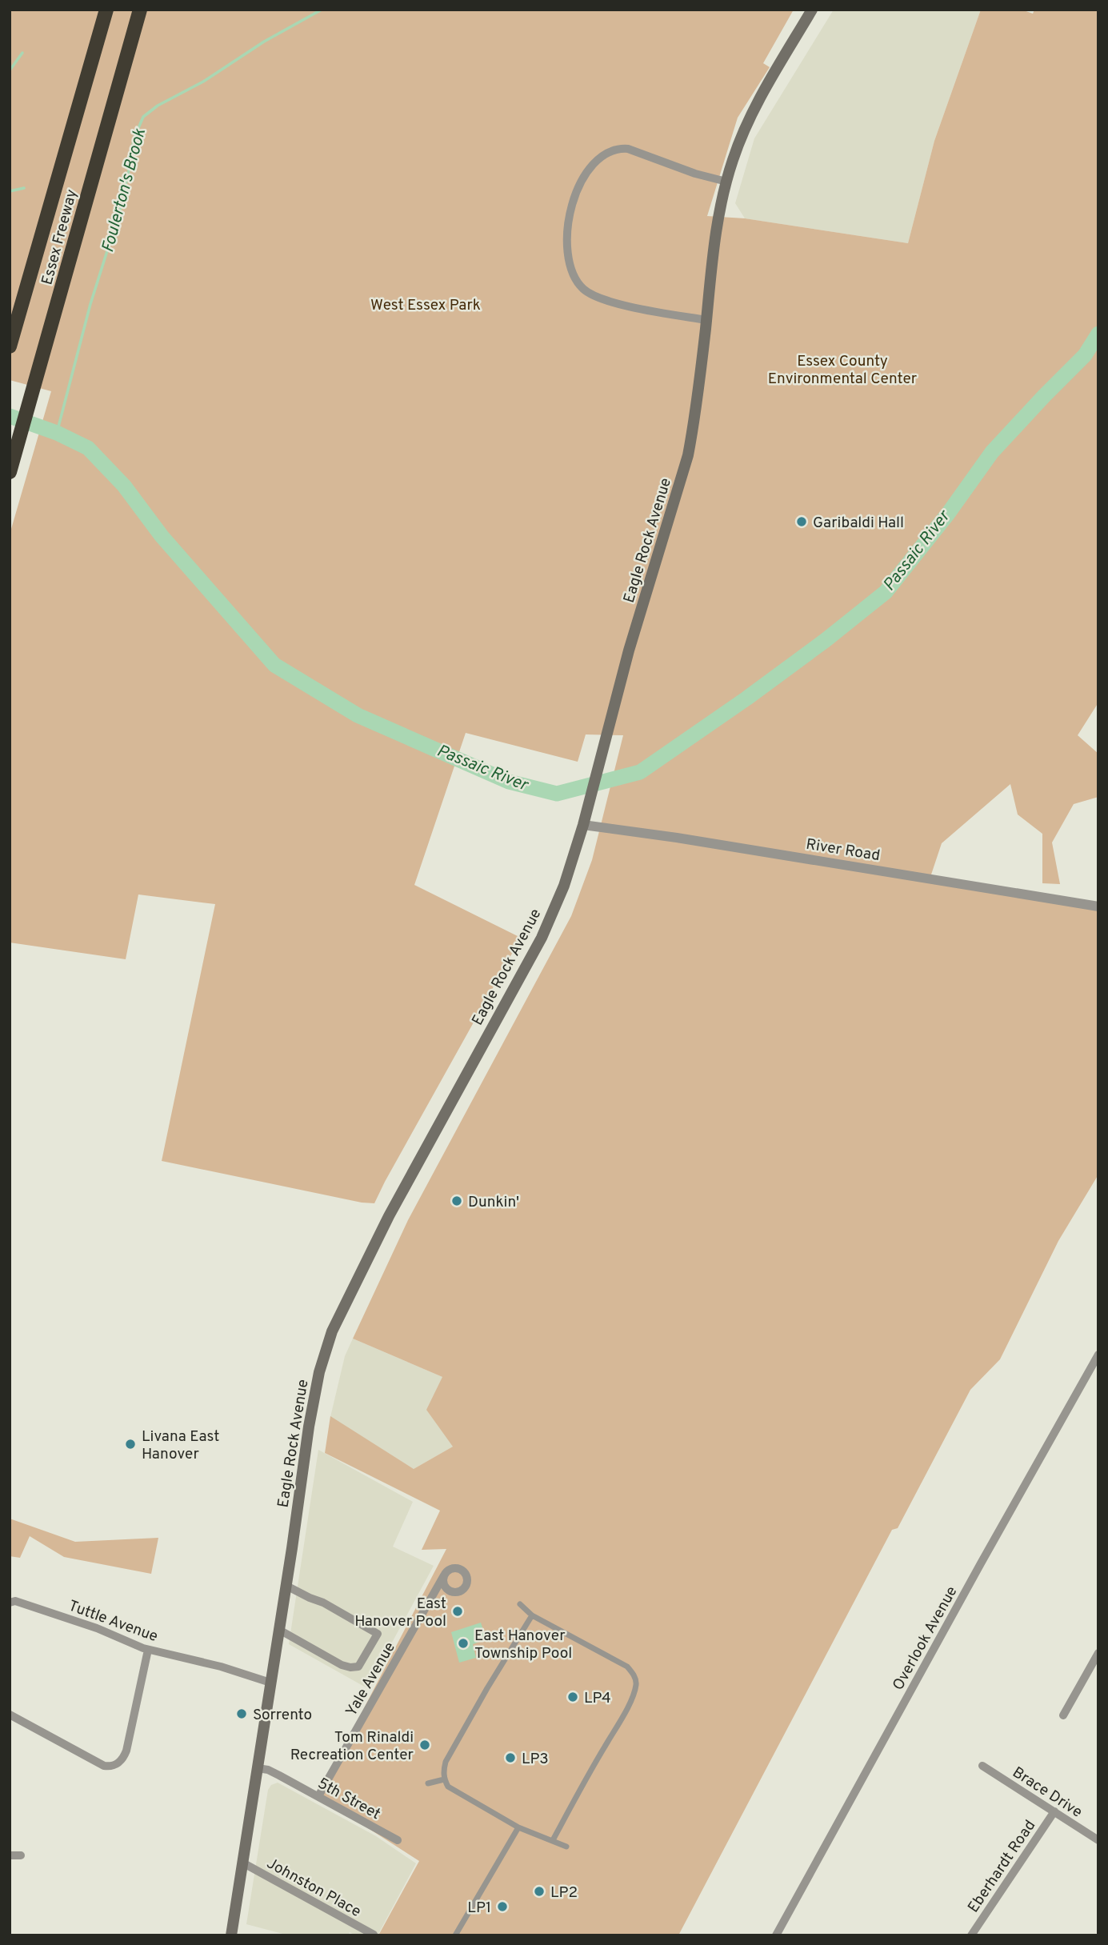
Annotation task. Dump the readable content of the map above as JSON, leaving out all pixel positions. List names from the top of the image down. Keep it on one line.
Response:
{"streets":{"highway":["Essex Freeway"],"main road":["Eagle Rock Avenue"],"street":["River Road","Tuttle Avenue","Overlook Avenue","Yale Avenue","Brace Drive","5th Street","Eberhardt Road","Johnston Place"]},"crossings":[["Eagle Rock Avenue","River Road"],["Eagle Rock Avenue","Tuttle Avenue"],["Eagle Rock Avenue","5th Street"],["Eagle Rock Avenue","Johnston Place"],["Yale Avenue","5th Street"],["Brace Drive","Eberhardt Road"]],"water":["Foulerton's Brook","Passaic River"],"parks":["West Essex Park","Essex County Environmental Center"],"places":["Garibaldi Hall","Dunkin'","Livana East Hanover","East Hanover Pool","East Hanover Township Pool","LP4","Sorrento","Tom Rinaldi Recreation Center","LP3","LP2","LP1"]}
